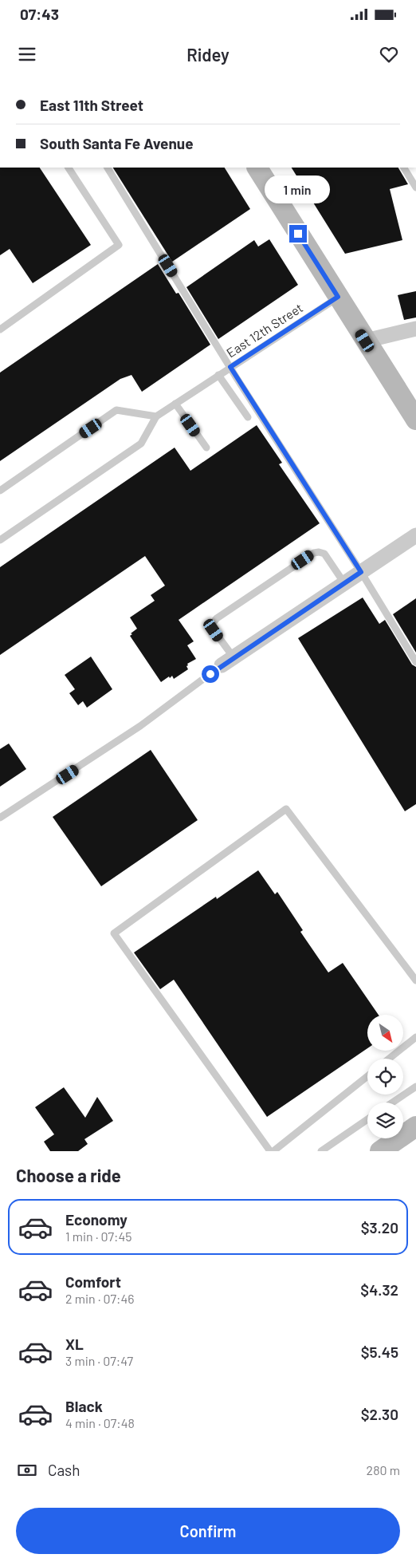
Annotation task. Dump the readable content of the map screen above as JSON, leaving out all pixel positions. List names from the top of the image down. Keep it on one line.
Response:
{"streets":{"lane":["East 12th Street"]},"north":"bottom right","page":{"status":"07:43","header":"Ridey","banner":["East 11th Street","South Santa Fe Avenue"],"bubble":"1 min","heading":"Choose a ride","list":[{"name":"Economy","note":"1 min · 07:45","value":"$3.20"},{"name":"Comfort","note":"2 min · 07:46","value":"$4.32"},{"name":"XL","note":"3 min · 07:47","value":"$5.45"},{"name":"Black","note":"4 min · 07:48","value":"$2.30"}],"pay":["Cash","280 m"],"buttons":"Confirm"}}
